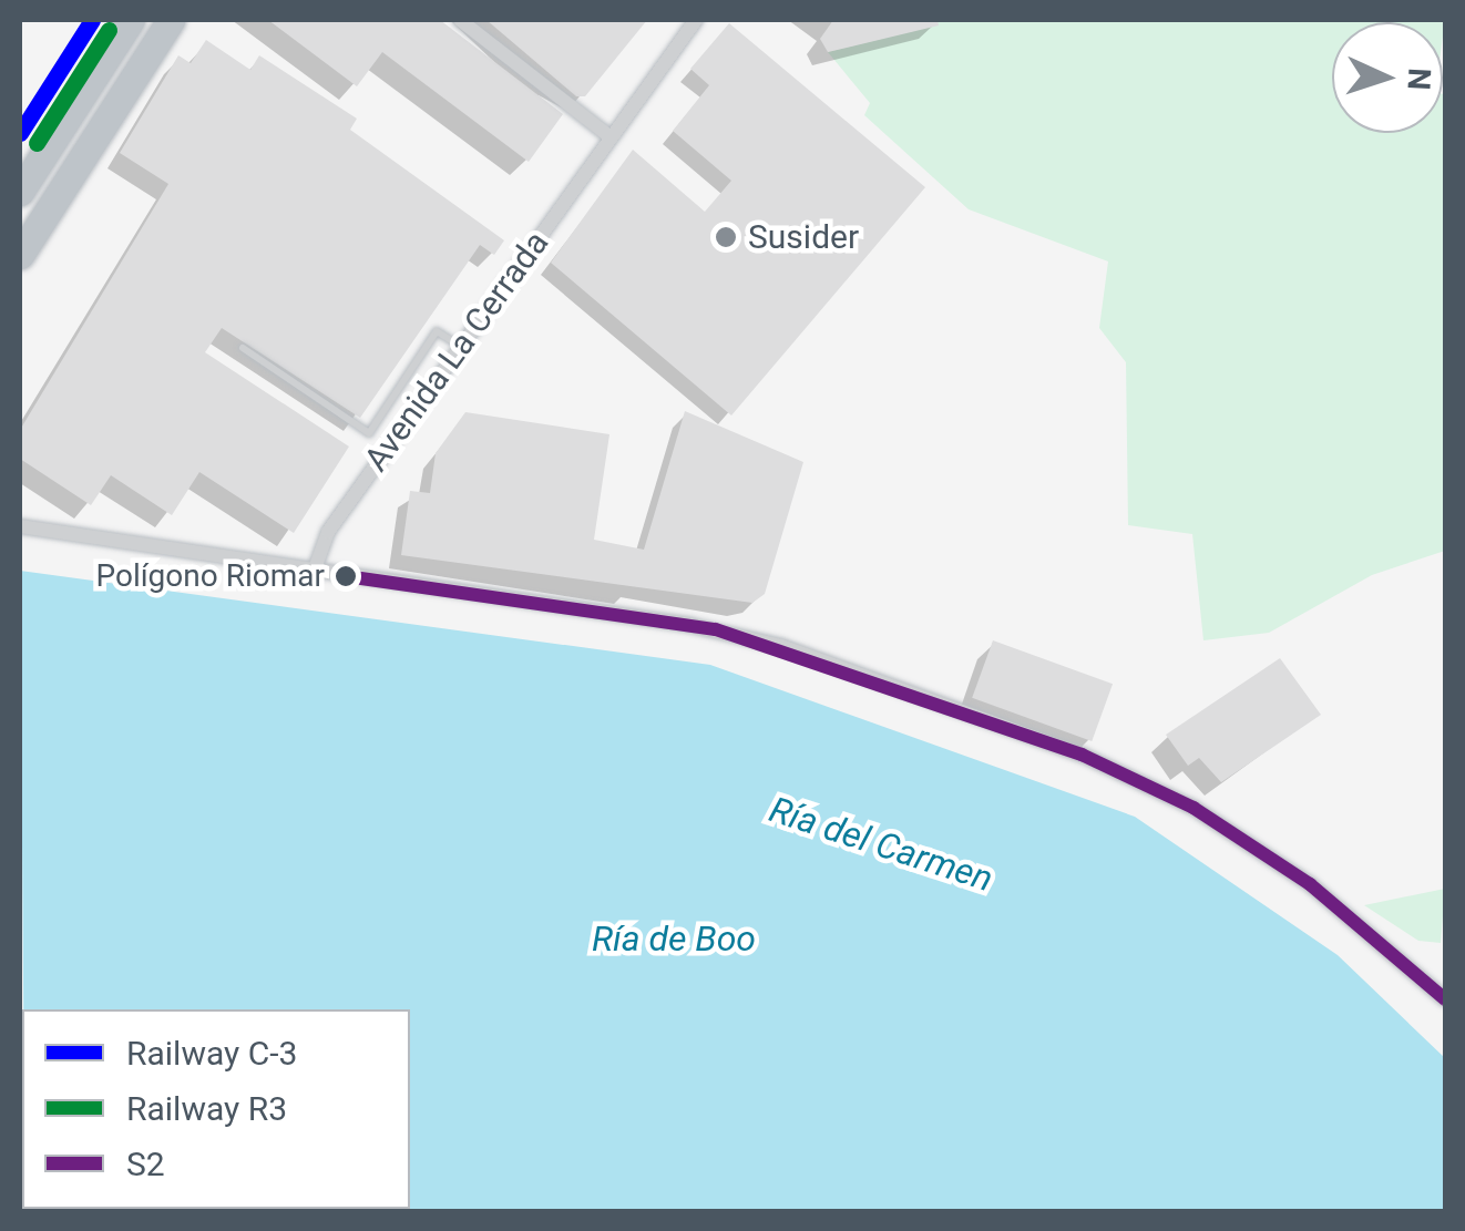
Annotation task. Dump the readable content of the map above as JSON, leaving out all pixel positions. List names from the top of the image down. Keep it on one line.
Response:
{"streets":{"street":["Avenida La Cerrada"]},"water":["Ría del Carmen","Ría de Boo"],"places":["Susider","Polígono Riomar"],"lines":["rail line C-3","rail line R3","transit line S2"],"legend":["Railway C-3","Railway R3","S2"],"north":"right"}
